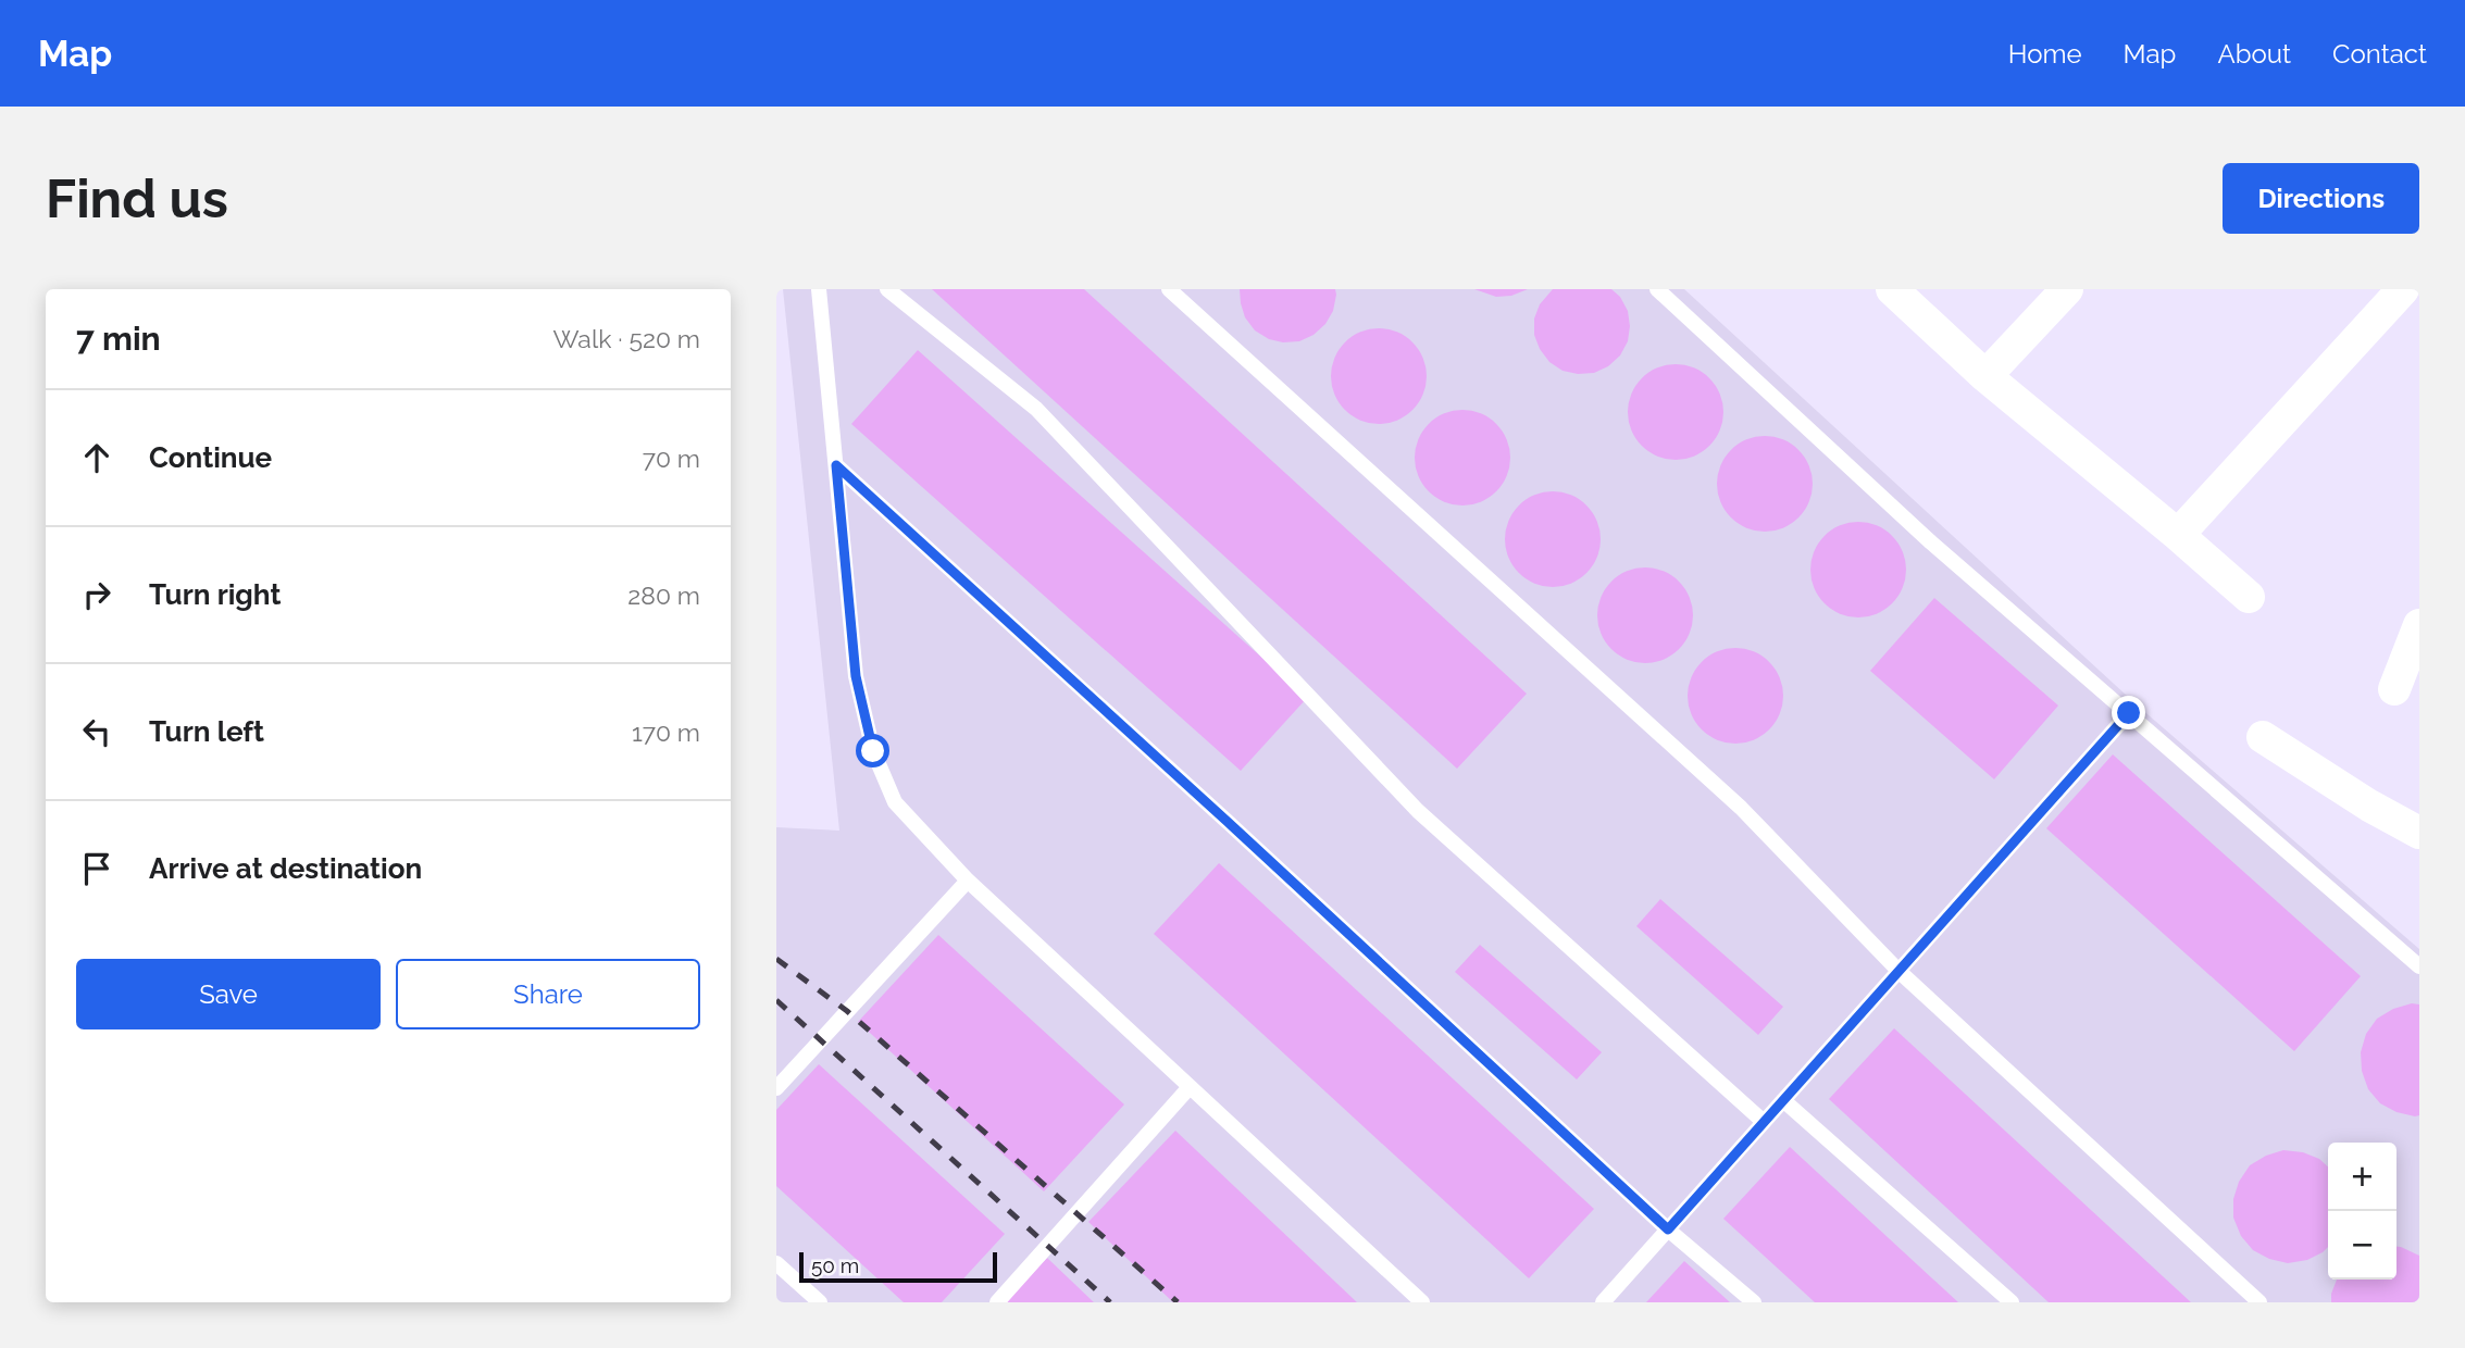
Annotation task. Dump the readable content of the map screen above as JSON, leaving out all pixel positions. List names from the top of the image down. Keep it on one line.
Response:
{"scale_bar":"50 m","page":{"header":"Map","nav":["Home","Map","About","Contact"],"buttons":["Directions",["Save","Share"]],"title":"Find us","heading":["7 min","Walk · 520 m"],"list":[["Continue","70 m"],["Turn right","280 m"],["Turn left","170 m"],"Arrive at destination"],"map_buttons":["+","−"],"scale":"50 m"}}
